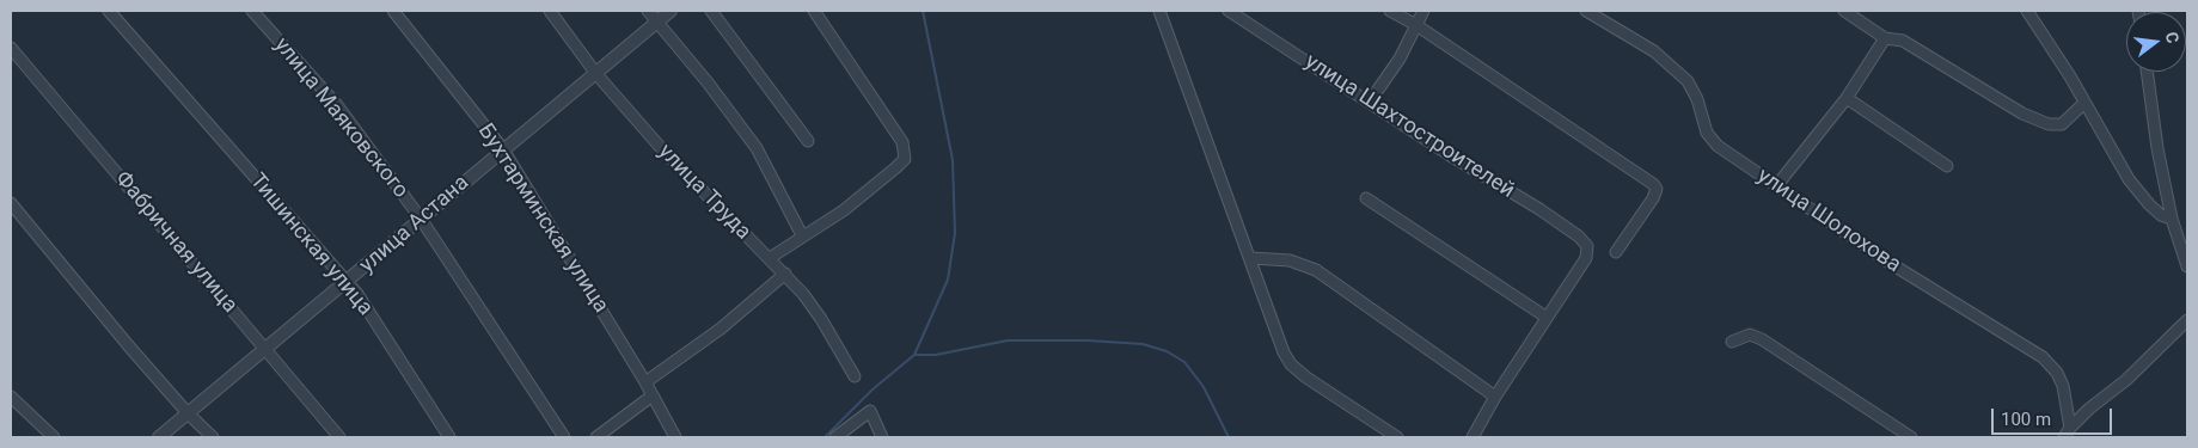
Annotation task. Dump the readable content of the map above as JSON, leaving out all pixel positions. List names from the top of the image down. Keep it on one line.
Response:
{"streets":{"street":["улица Маяковского","улица Шахтостроителей","улица Труда","Бухтарминская улица","улица Шолохова","улица Астана","Фабричная улица","Тишинская улица"]},"crossings":[["улица Маяковского","улица Астана"],["улица Труда","улица Астана"],["Бухтарминская улица","улица Астана"],["улица Астана","Фабричная улица"],["улица Астана","Тишинская улица"]],"scale_bar":"100 m","north":"right"}
